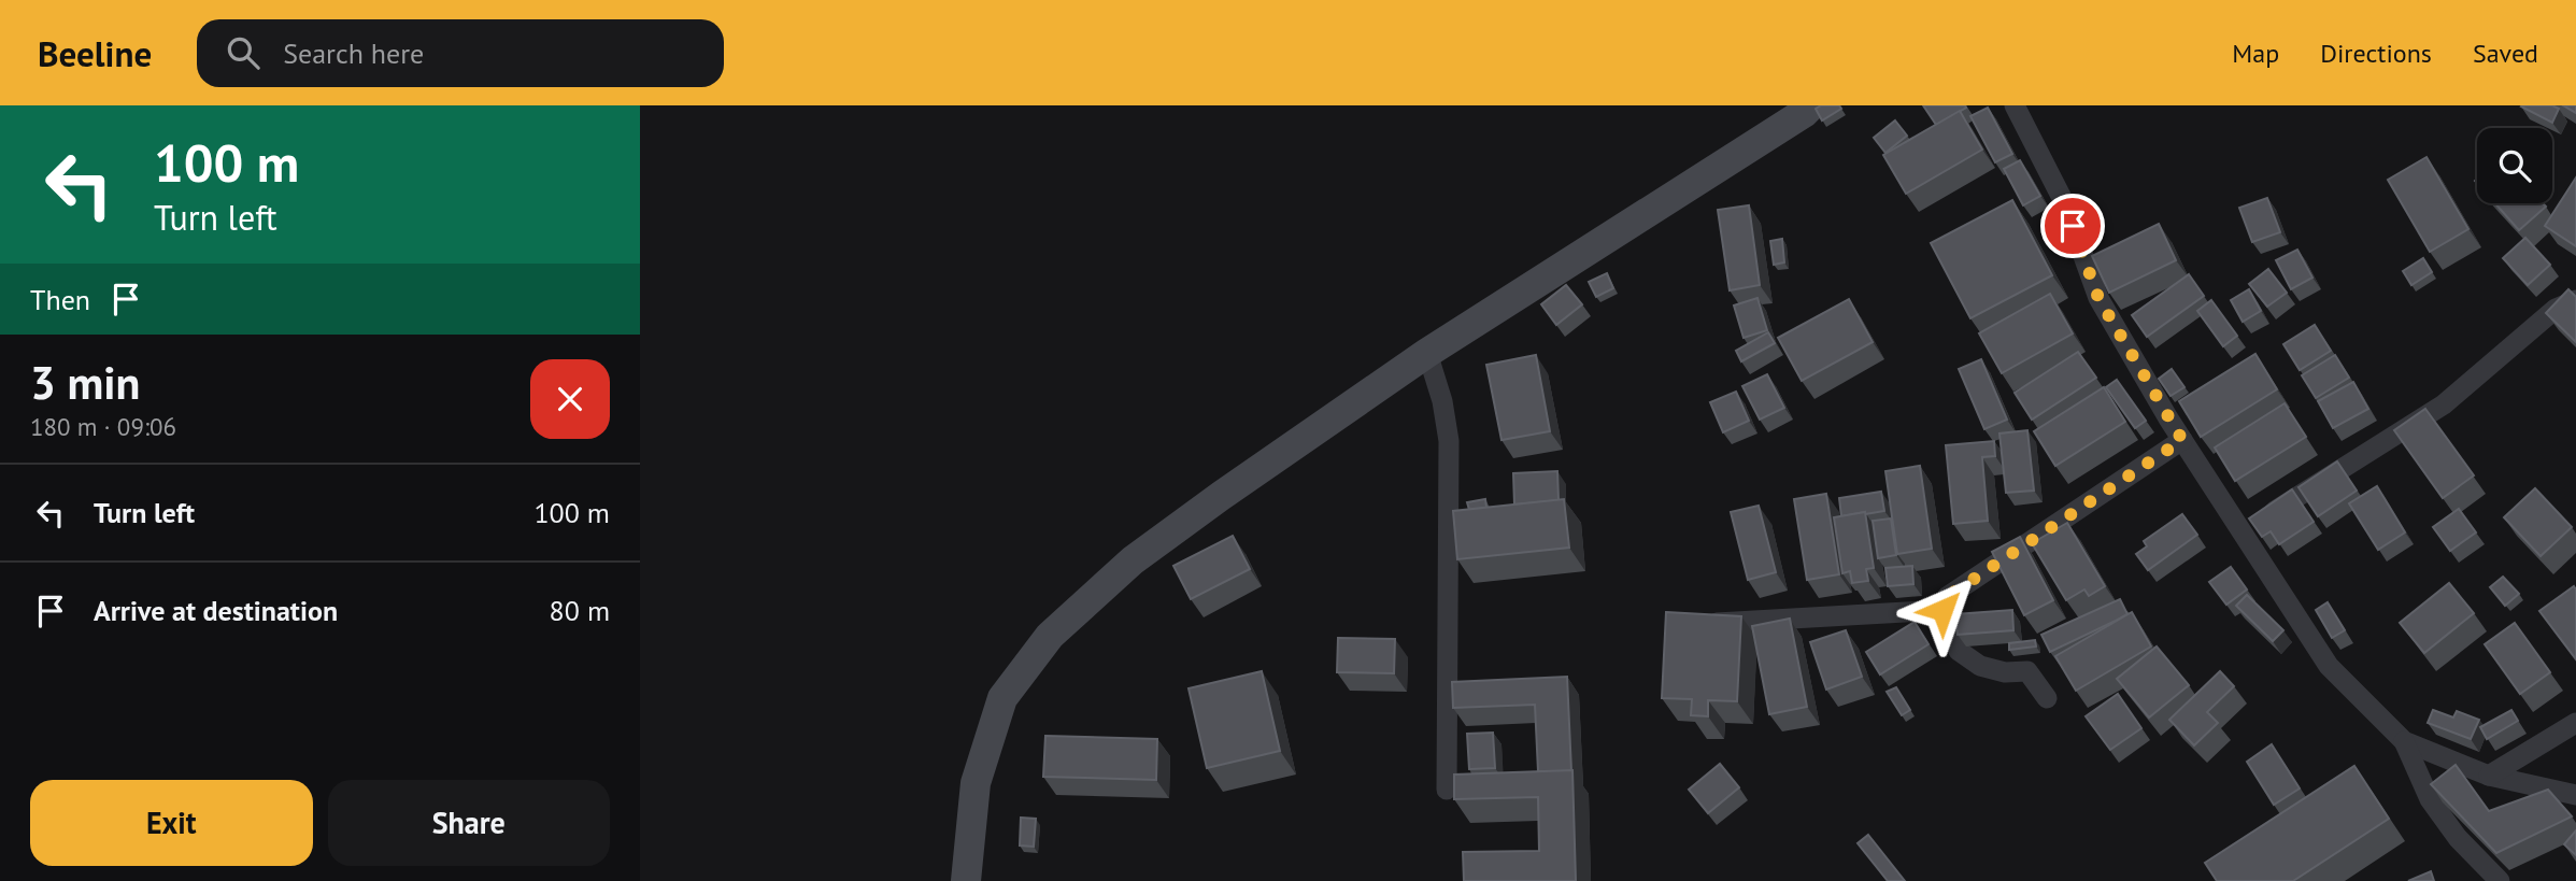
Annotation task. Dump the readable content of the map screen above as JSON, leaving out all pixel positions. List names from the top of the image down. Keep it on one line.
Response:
{"page":{"header":"Beeline","search":"Search here","nav":["Map","Directions","Saved"],"turn":["100 m","Turn left"],"then":"Then","heading":["3 min","180 m · 09:06"],"list":[{"name":"Turn left","value":"100 m"},{"name":"Arrive at destination","value":"80 m"}],"buttons":["Exit","Share"]}}
